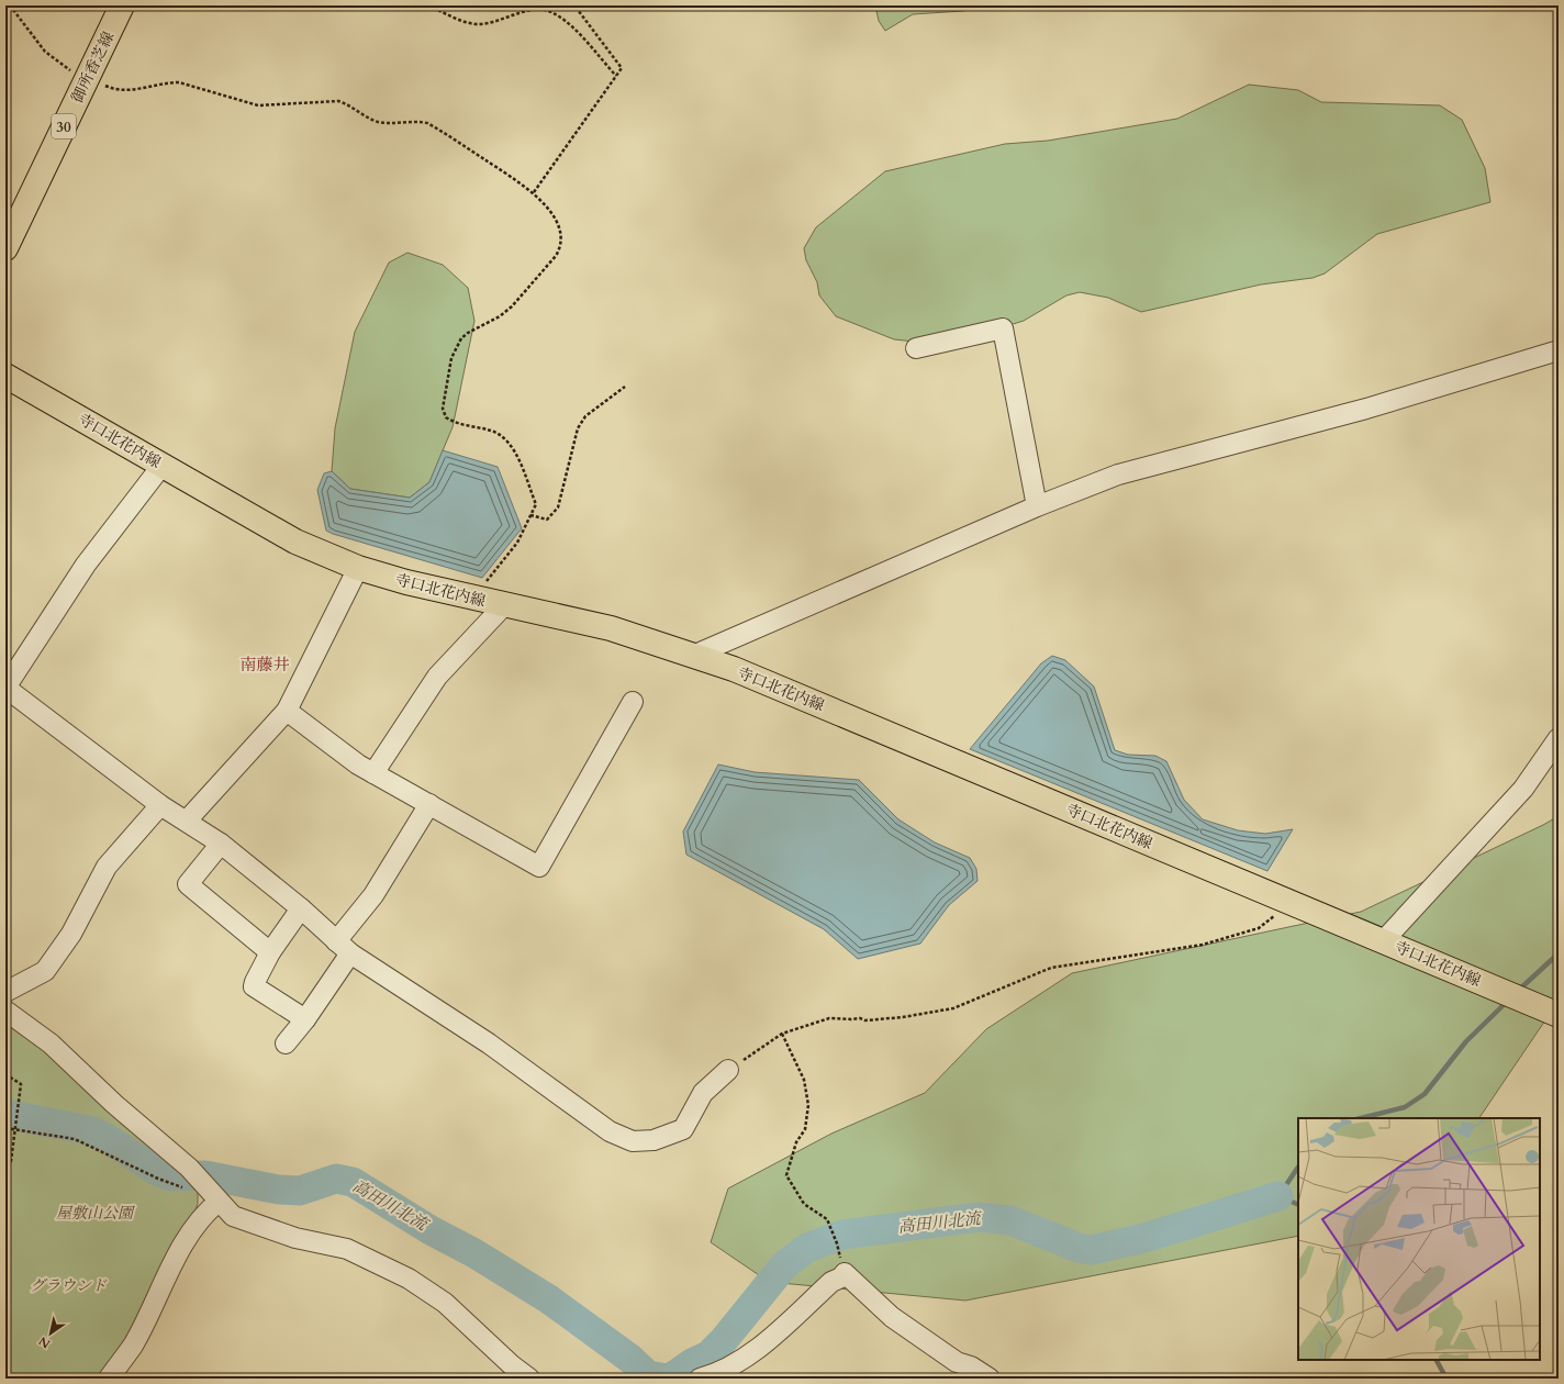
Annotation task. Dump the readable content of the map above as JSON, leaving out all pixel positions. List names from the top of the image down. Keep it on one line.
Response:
{"streets":{"main road":["御所香芝線","30","寺口北花内線"]},"districts":["南藤井"],"water":["高田川北流"],"parks":["屋敷山公園","グラウンド"],"north":"bottom left"}
